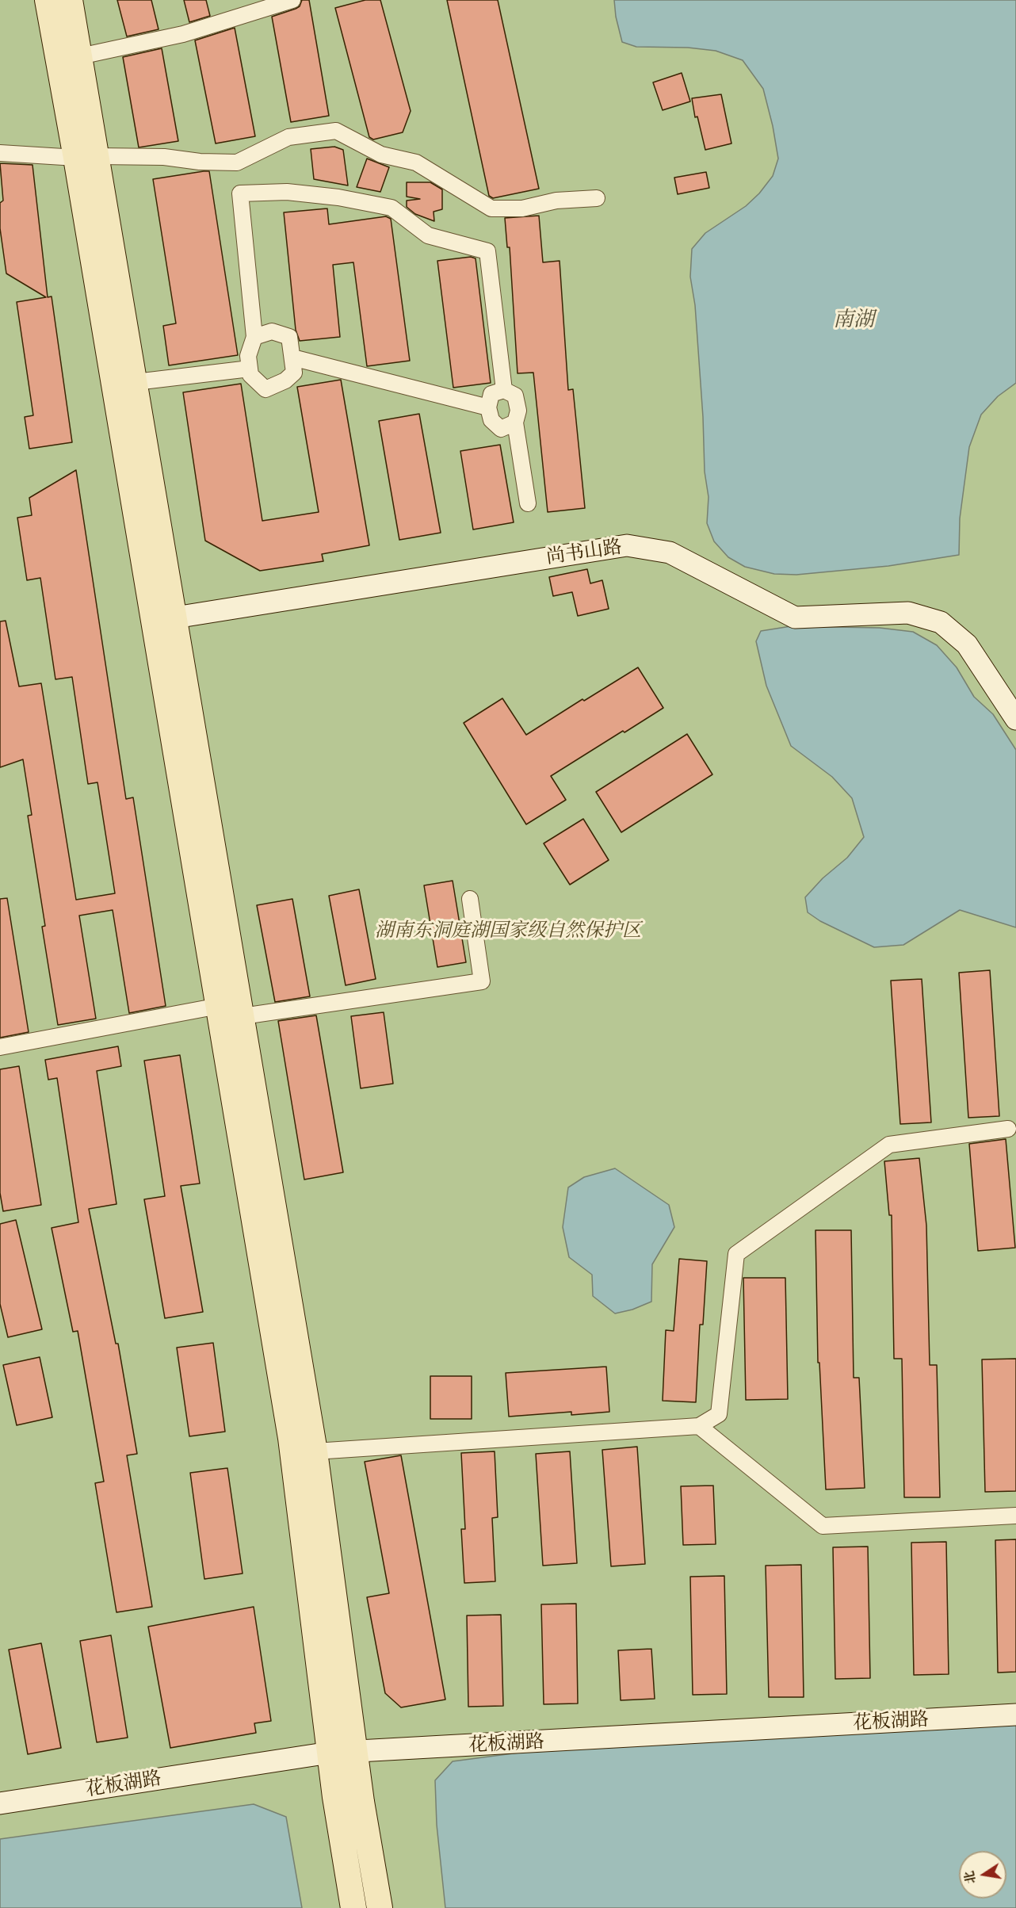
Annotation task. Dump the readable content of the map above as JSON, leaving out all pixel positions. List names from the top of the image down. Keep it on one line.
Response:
{"streets":{"street":["尚书山路","花板湖路"]},"water":["南湖"],"parks":["湖南东洞庭湖国家级自然保护区"],"north":"left"}
